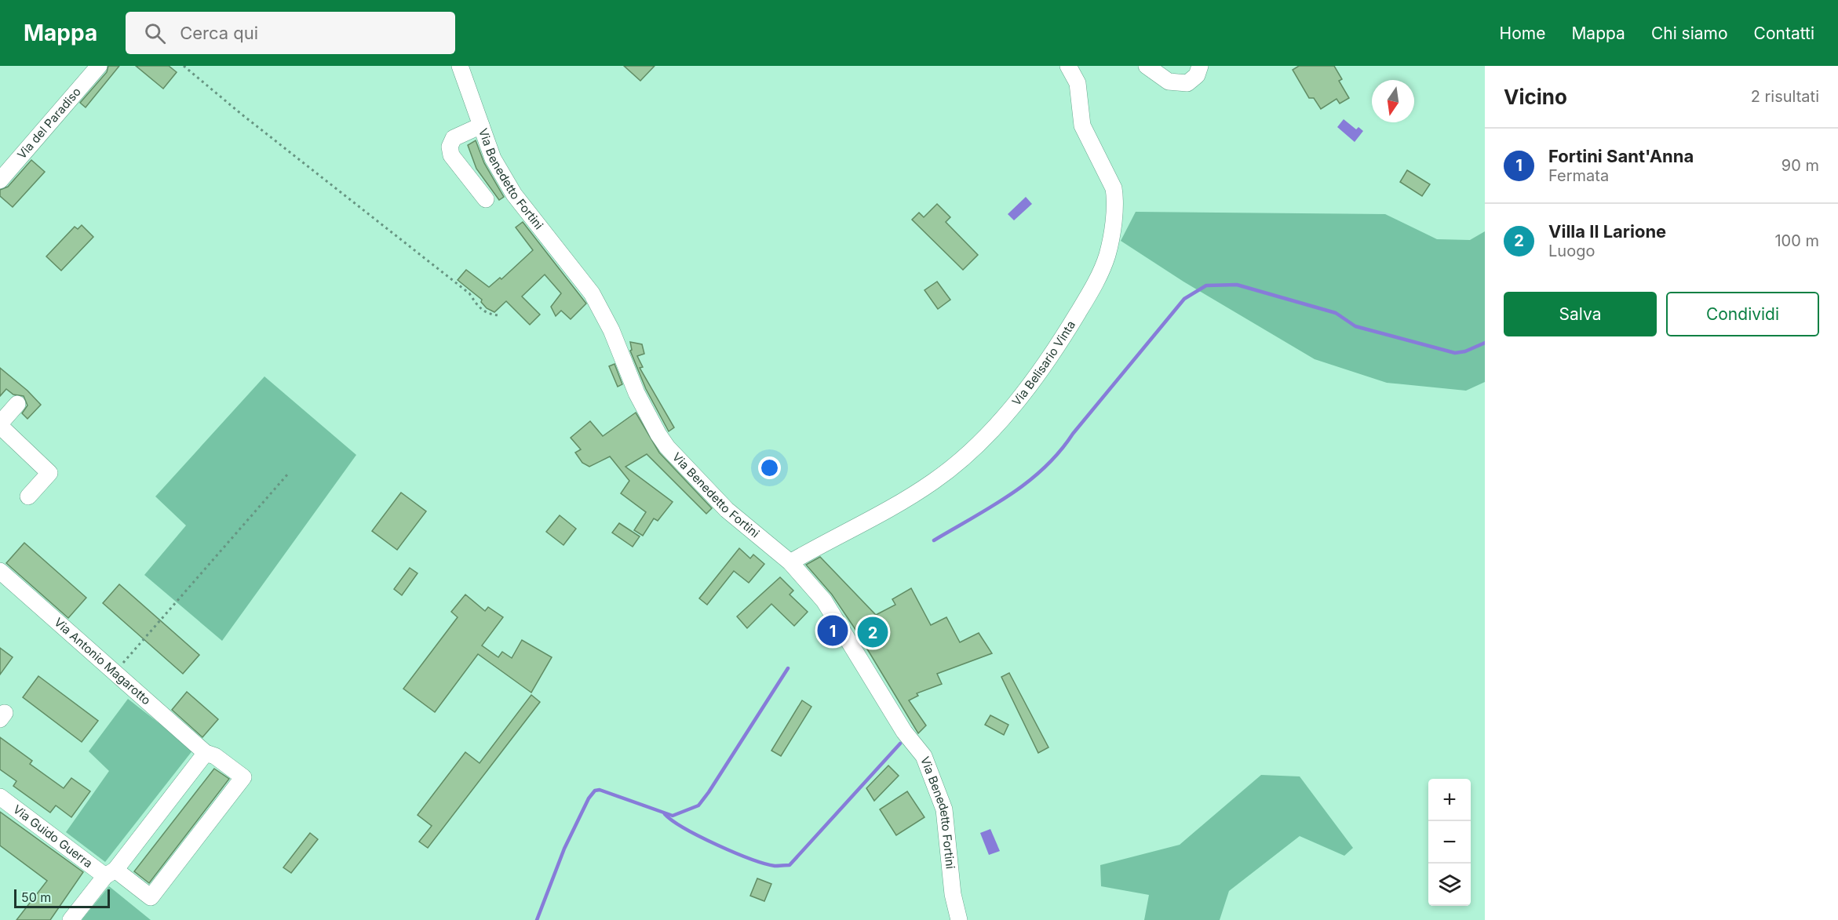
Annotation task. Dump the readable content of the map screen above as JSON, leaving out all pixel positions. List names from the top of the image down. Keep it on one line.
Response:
{"streets":{"street":["Via del Paradiso","Via Benedetto Fortini","Via Belisario Vinta","Via Antonio Magarotto","Via Guido Guerra"]},"crossings":[["Via Benedetto Fortini","Via Belisario Vinta"],["Via Antonio Magarotto","Via Guido Guerra"]],"scale_bar":"50 m","north":"bottom","page":{"header":"Mappa","search":"Cerca qui","nav":["Home","Mappa","Chi siamo","Contatti"],"heading":["Vicino","2 risultati"],"list":[{"mark":"1","name":"Fortini Sant'Anna","note":"Fermata","value":"90 m"},{"mark":"2","name":"Villa Il Larione","note":"Luogo","value":"100 m"}],"buttons":["Salva","Condividi"],"pins":["1","2"],"map_buttons":["+","−"],"scale":"50 m"}}
